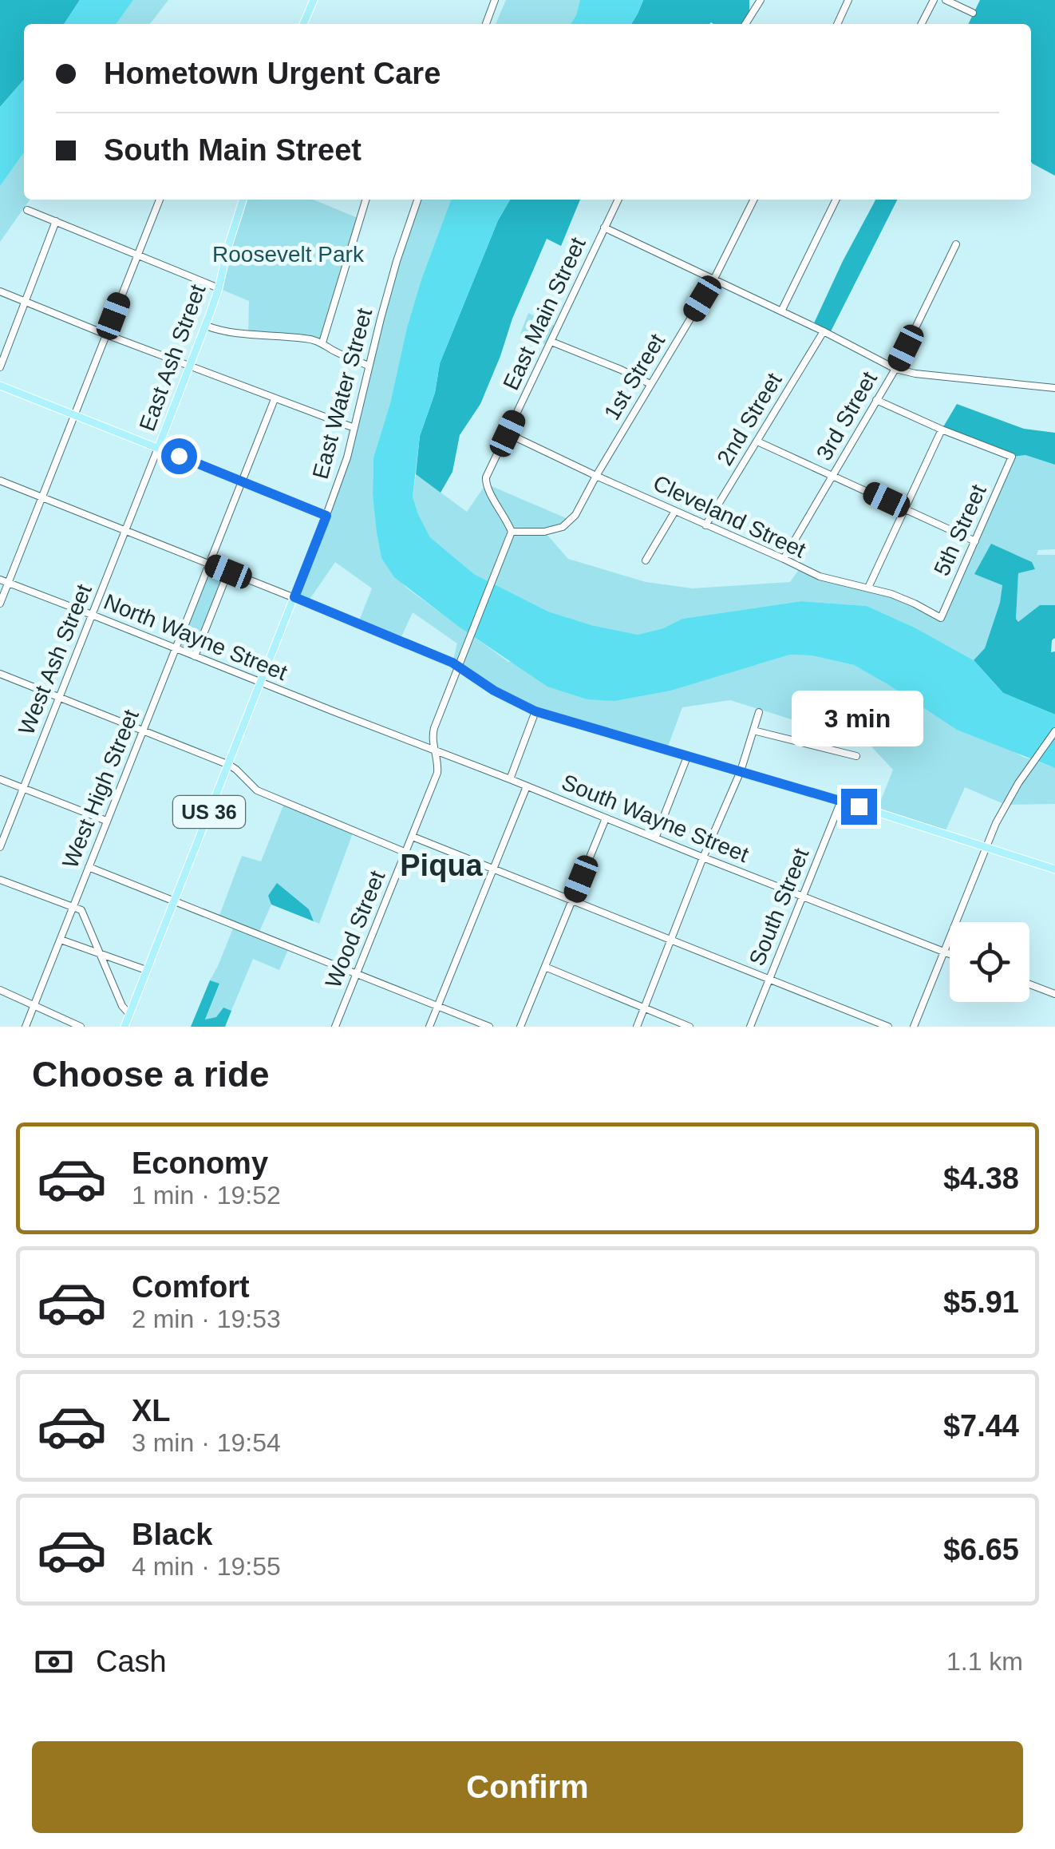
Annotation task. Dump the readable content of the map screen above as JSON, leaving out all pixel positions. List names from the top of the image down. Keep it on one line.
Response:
{"streets":{"main road":["East Ash Street","East Water Street","US 36"],"street":["East Main Street","1st Street","3rd Street","2nd Street","Cleveland Street","5th Street","North Wayne Street","West Ash Street","West High Street","South Wayne Street","South Street","Wood Street"]},"crossings":[["East Main Street","1st Street"],["East Main Street","Cleveland Street"],["East Ash Street","West Ash Street"],["1st Street","Cleveland Street"],["East Water Street","US 36"],["3rd Street","Cleveland Street"],["2nd Street","Cleveland Street"],["Cleveland Street","5th Street"],["North Wayne Street","West Ash Street"],["North Wayne Street","West High Street"],["North Wayne Street","US 36"],["North Wayne Street","South Wayne Street"],["South Wayne Street","South Street"],["South Wayne Street","Wood Street"]],"districts":["Piqua"],"parks":["Roosevelt Park"],"page":{"banner":["Hometown Urgent Care","South Main Street"],"bubble":"3 min","heading":"Choose a ride","list":[{"name":"Economy","note":"1 min · 19:52","value":"$4.38"},{"name":"Comfort","note":"2 min · 19:53","value":"$5.91"},{"name":"XL","note":"3 min · 19:54","value":"$7.44"},{"name":"Black","note":"4 min · 19:55","value":"$6.65"}],"pay":["Cash","1.1 km"],"buttons":"Confirm"}}
